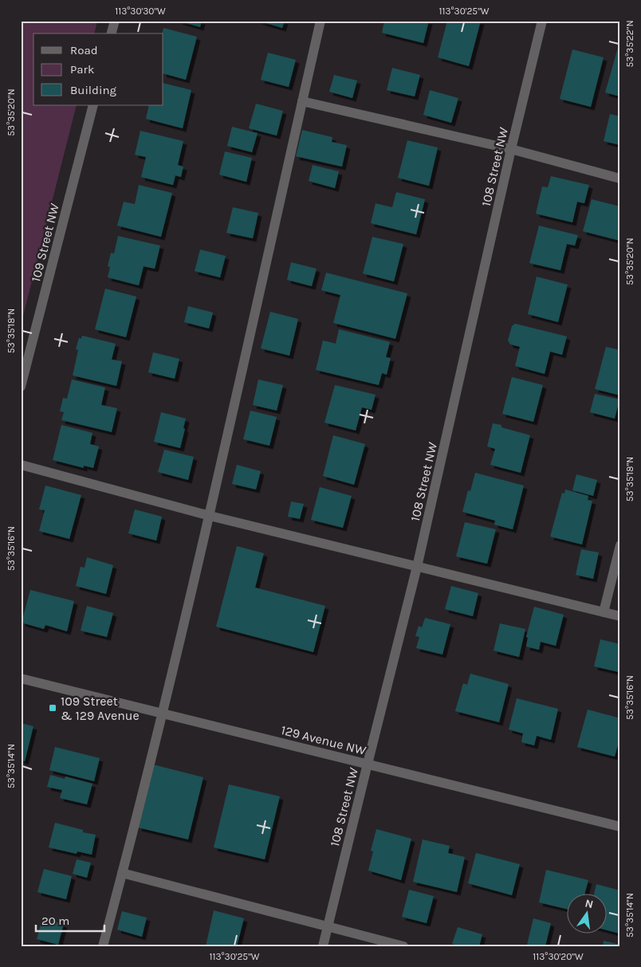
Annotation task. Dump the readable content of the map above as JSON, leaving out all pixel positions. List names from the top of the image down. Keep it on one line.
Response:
{"streets":{"street":["108 Street NW","109 Street NW","129 Avenue NW"]},"crossings":[["108 Street NW","129 Avenue NW"]],"places":{"transit":["109 Street & 129 Avenue"]},"legend":["Road","Park","Building"],"scale_bar":"20 m","north":"top","coordinates":["113°30'30\"W","113°30'25\"W","53°35'22\"N","53°35'20\"N","53°35'18\"N","53°35'16\"N","53°35'14\"N","113°30'20\"W"]}
